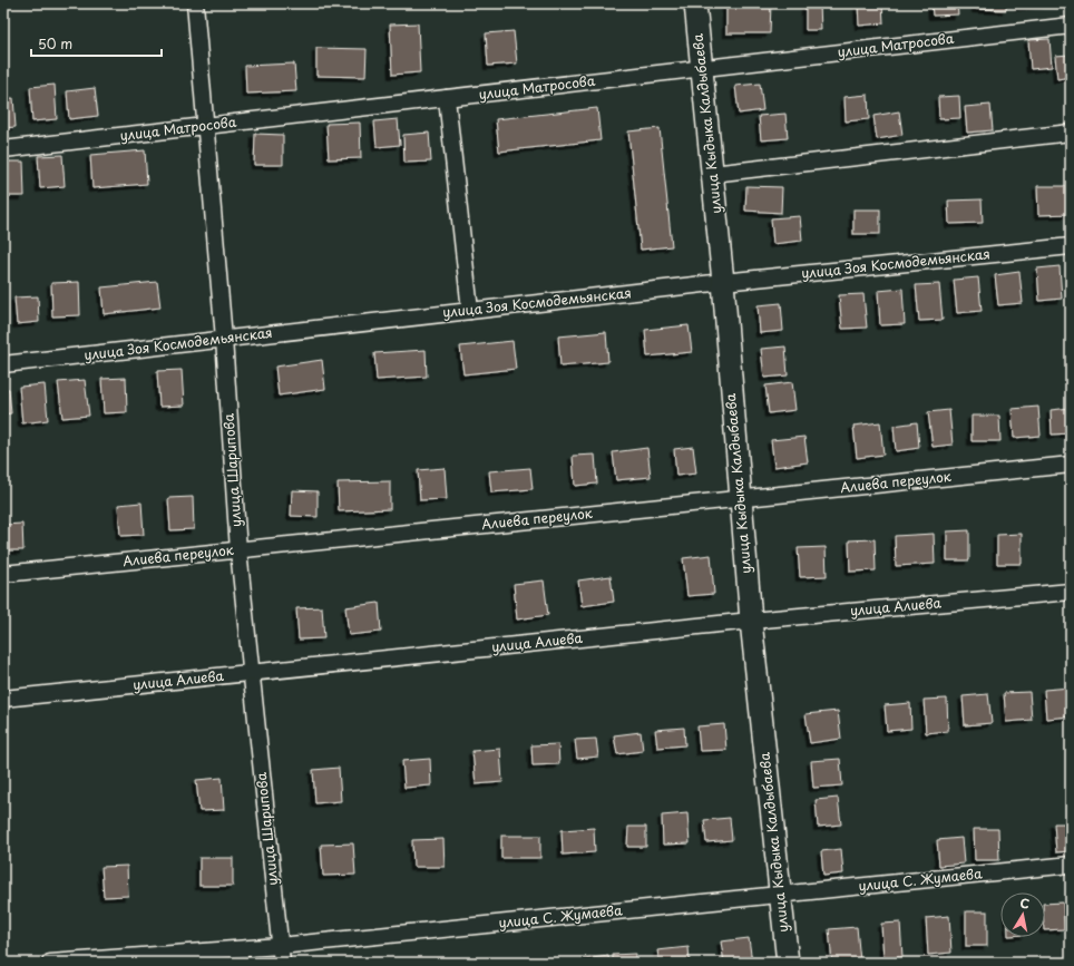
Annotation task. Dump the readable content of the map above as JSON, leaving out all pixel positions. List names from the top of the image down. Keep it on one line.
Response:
{"streets":{"street":["улица Матросова","улица Кыдыка Калдыбаева","улица Зоя Космодемьянская","улица Шарипова","Алиева переулок","улица Алиева","улица С. Жумаева"]},"crossings":[["улица Матросова","улица Кыдыка Калдыбаева"],["улица Матросова","улица Шарипова"],["улица Кыдыка Калдыбаева","улица Зоя Космодемьянская"],["улица Кыдыка Калдыбаева","Алиева переулок"],["улица Кыдыка Калдыбаева","улица Алиева"],["улица Кыдыка Калдыбаева","улица С. Жумаева"],["улица Зоя Космодемьянская","улица Шарипова"],["улица Шарипова","Алиева переулок"],["улица Шарипова","улица Алиева"],["улица Шарипова","улица С. Жумаева"]],"scale_bar":"50 m","north":"top"}
